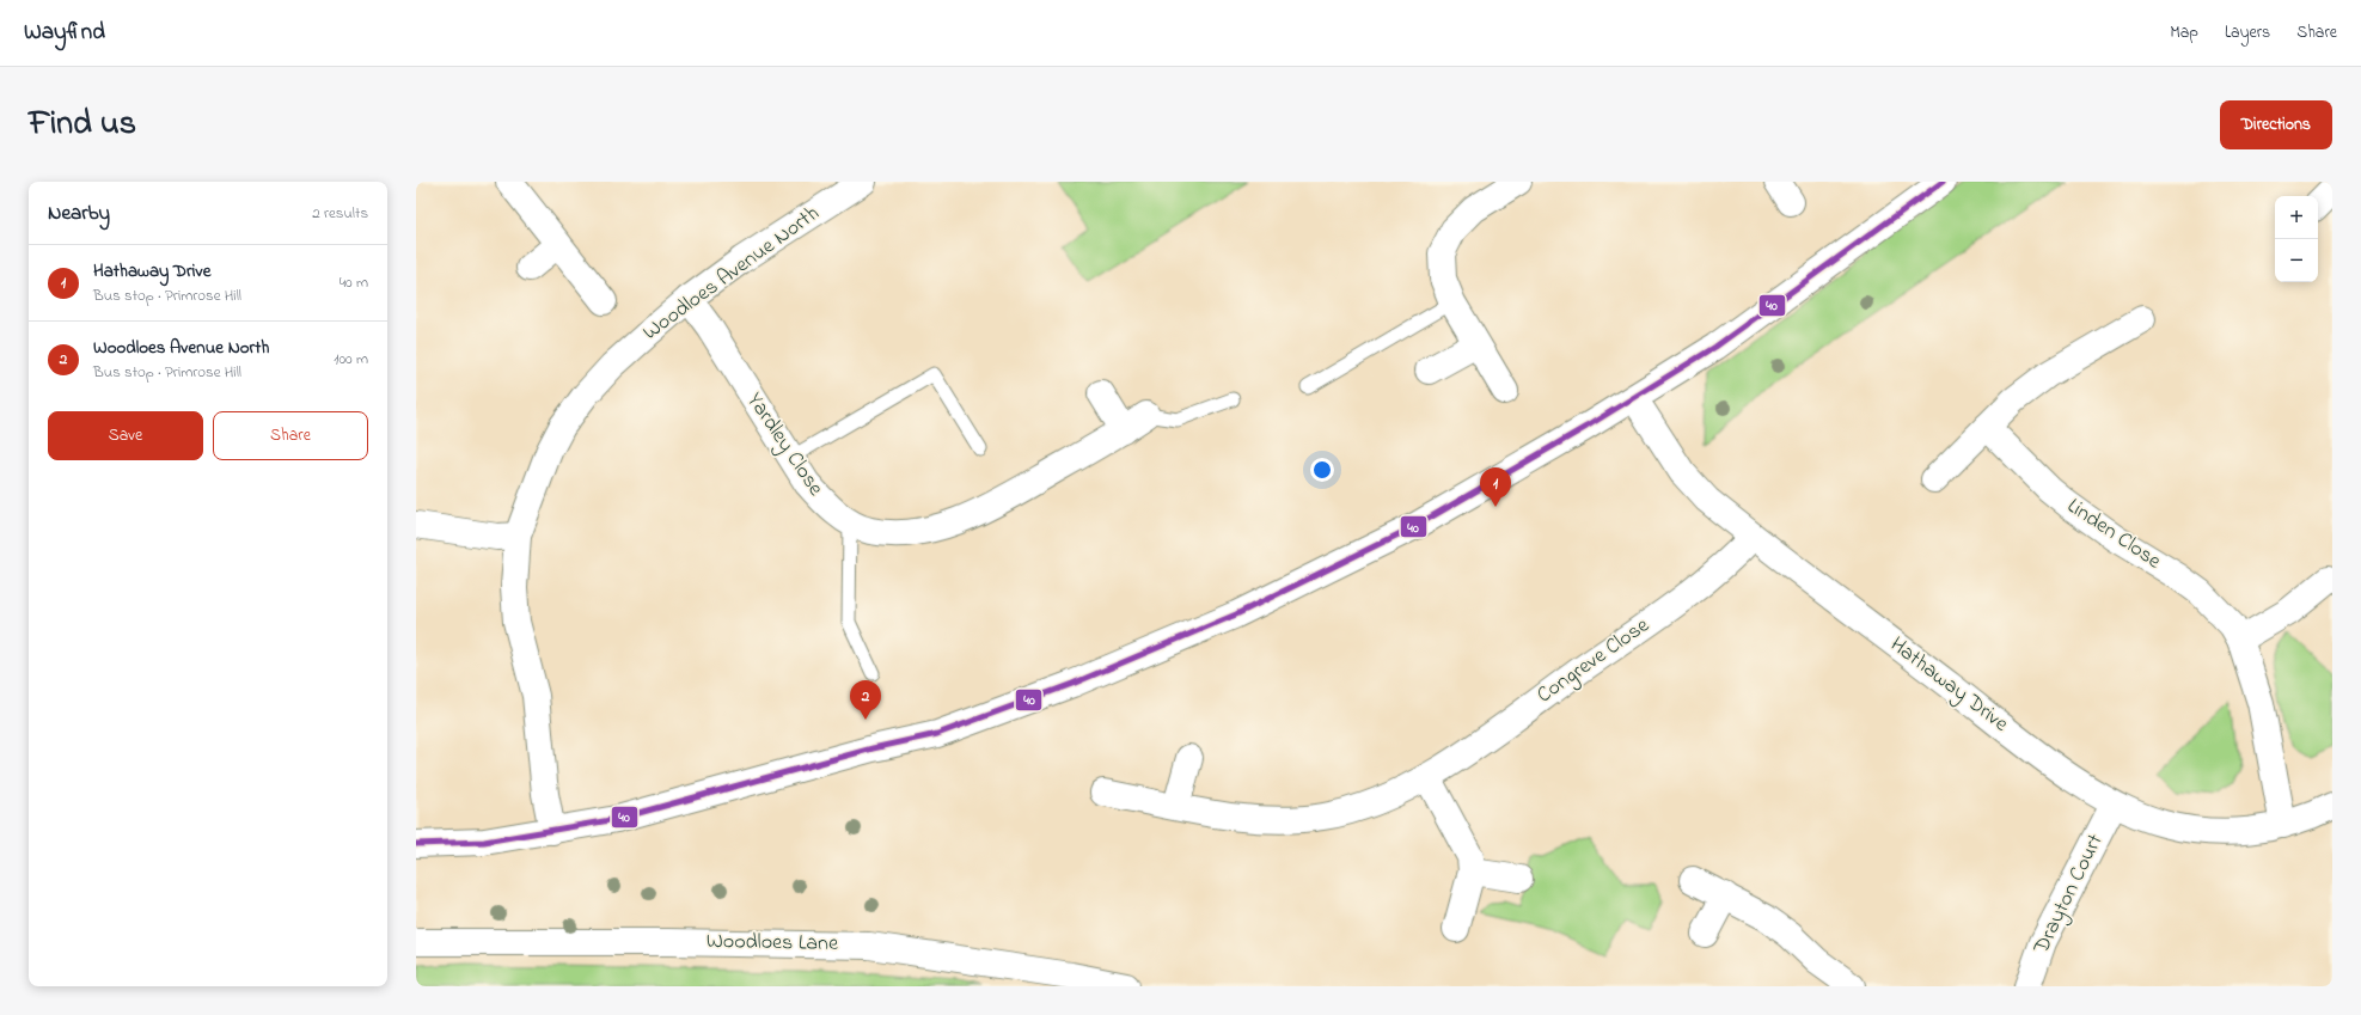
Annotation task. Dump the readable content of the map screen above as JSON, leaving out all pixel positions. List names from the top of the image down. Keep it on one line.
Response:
{"streets":{"street":["Woodloes Avenue North","Yardley Close","Linden Close","Congreve Close","Hathaway Drive","Drayton Court","Woodloes Lane"]},"crossings":[["Woodloes Avenue North","Yardley Close"],["Linden Close","Hathaway Drive"],["Congreve Close","Hathaway Drive"],["Hathaway Drive","Drayton Court"]],"lines":["transit line 40"],"page":{"header":"Wayfind","nav":["Map","Layers","Share"],"title":"Find us","buttons":["Directions",["Save","Share"]],"heading":["Nearby","2 results"],"map_buttons":["+","−"],"list":[{"mark":"1","name":"Hathaway Drive","note":"Bus stop · Primrose Hill","value":"40 m"},{"mark":"2","name":"Woodloes Avenue North","note":"Bus stop · Primrose Hill","value":"100 m"}],"pins":["1","2"]}}
